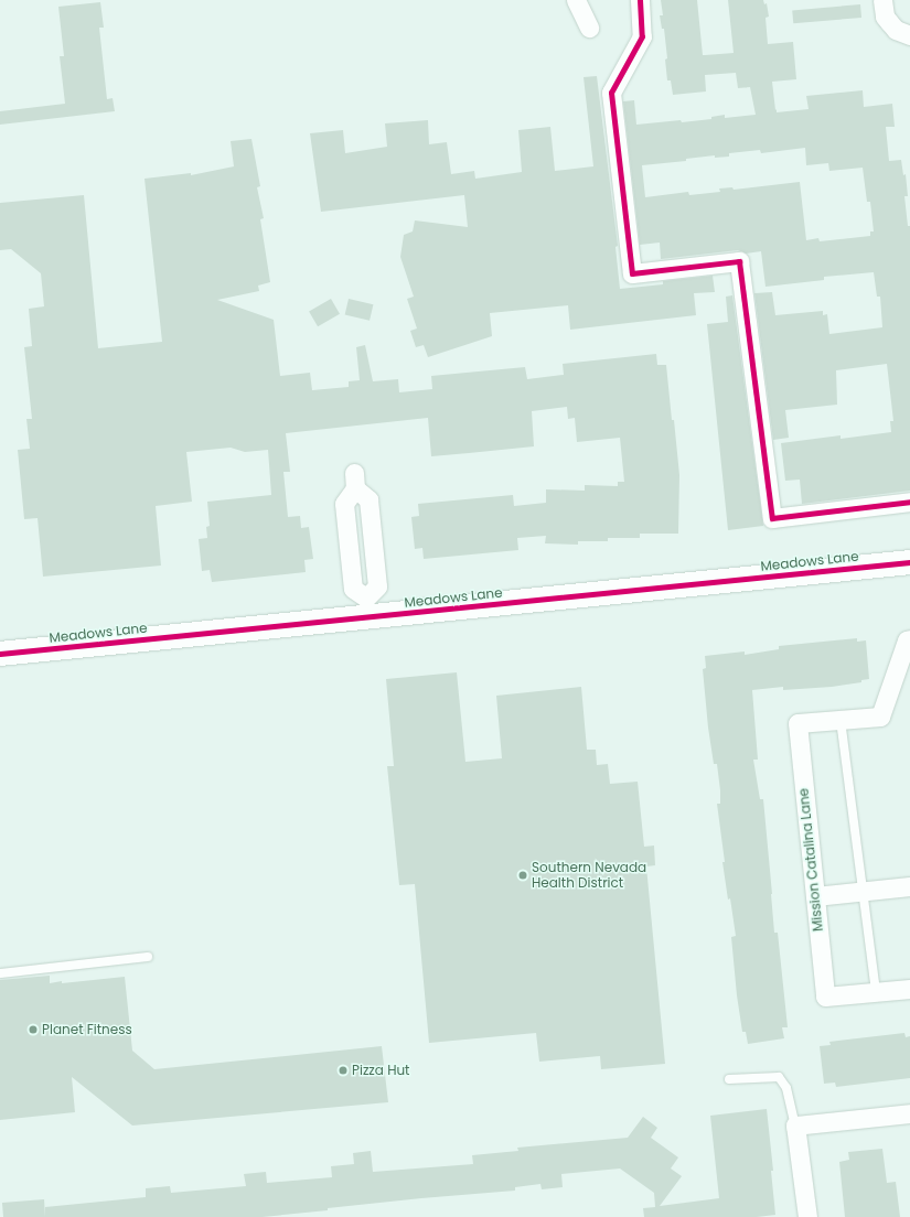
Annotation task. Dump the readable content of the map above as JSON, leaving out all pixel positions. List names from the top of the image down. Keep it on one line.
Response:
{"streets":{"street":["Meadows Lane","Mission Catalina Lane"]},"places":["Southern Nevada Health District","Planet Fitness","Pizza Hut"]}
